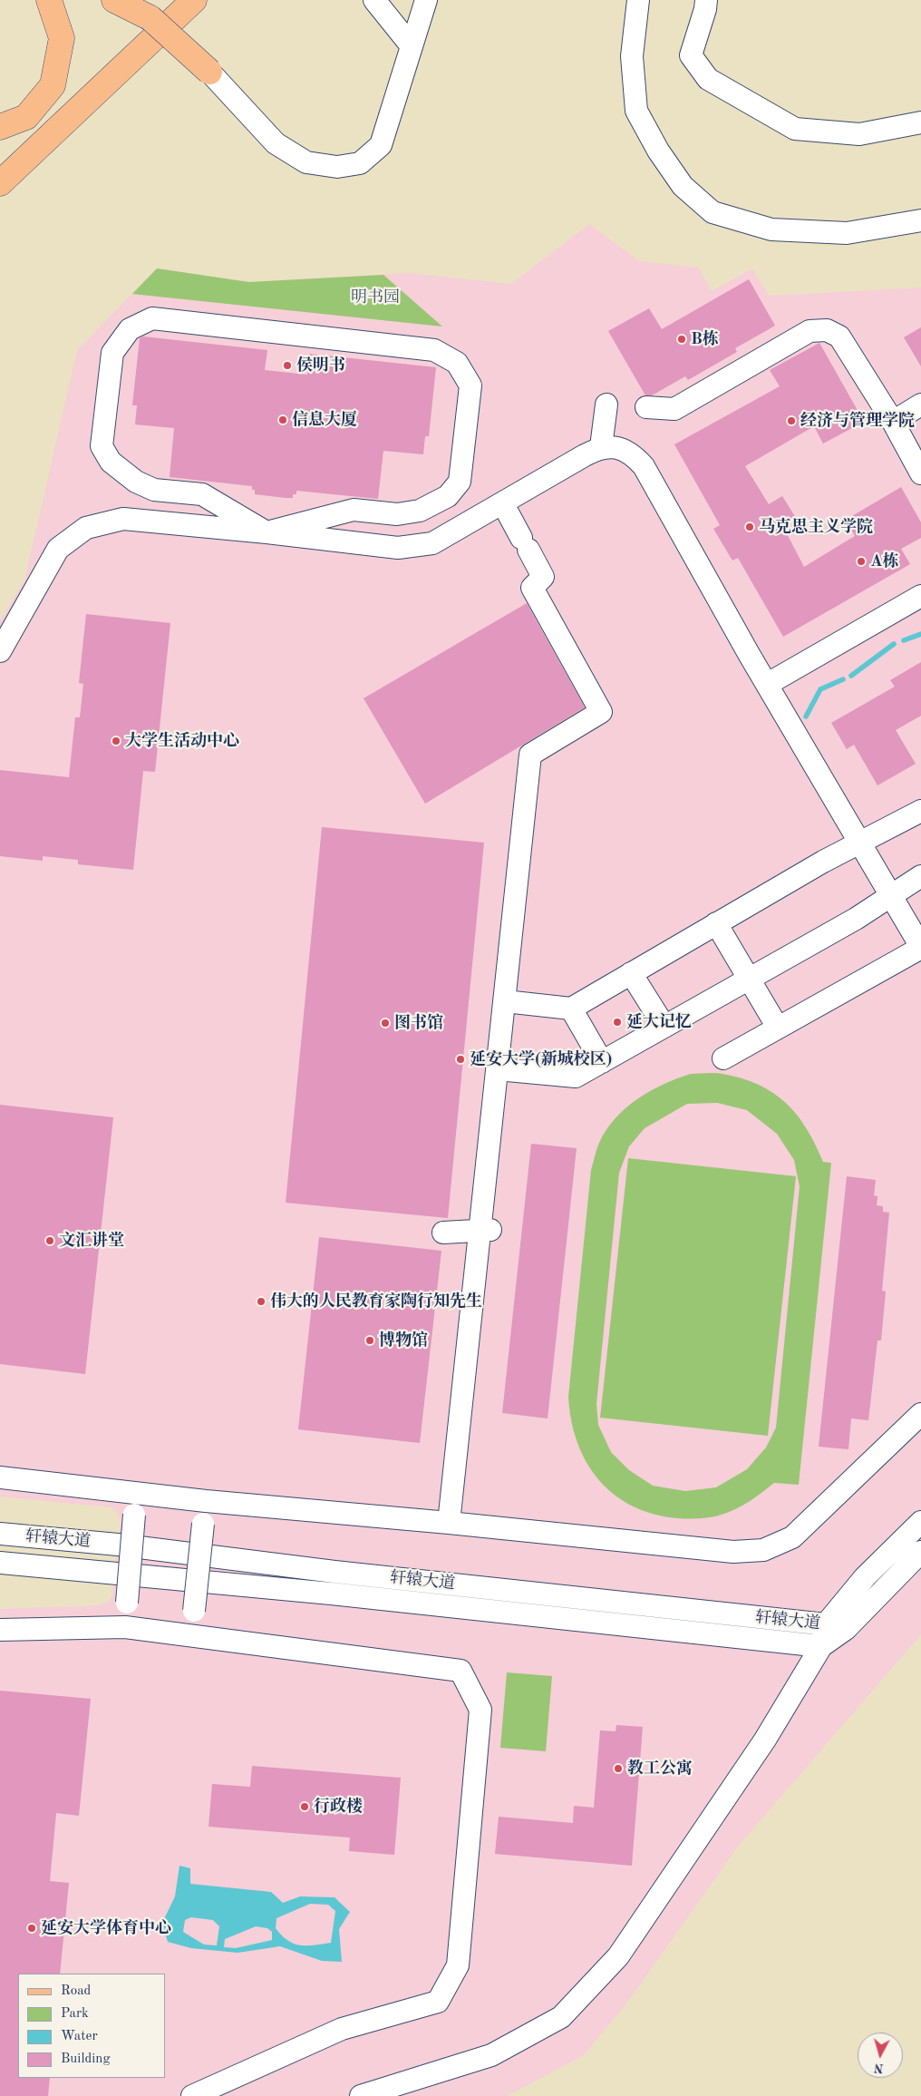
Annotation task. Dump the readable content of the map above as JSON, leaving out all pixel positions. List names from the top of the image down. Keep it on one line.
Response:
{"streets":{"street":["轩辕大道"]},"parks":["明书园"],"places":["B栋","侯明书","信息大厦","经济与管理学院","马克思主义学院","A栋","大学生活动中心","延大记忆","图书馆","延安大学(新城校区)","文汇讲堂","伟大的人民教育家陶行知先生","博物馆","教工公寓","行政楼","延安大学体育中心"],"legend":["Road","Park","Water","Building"],"north":"bottom"}
